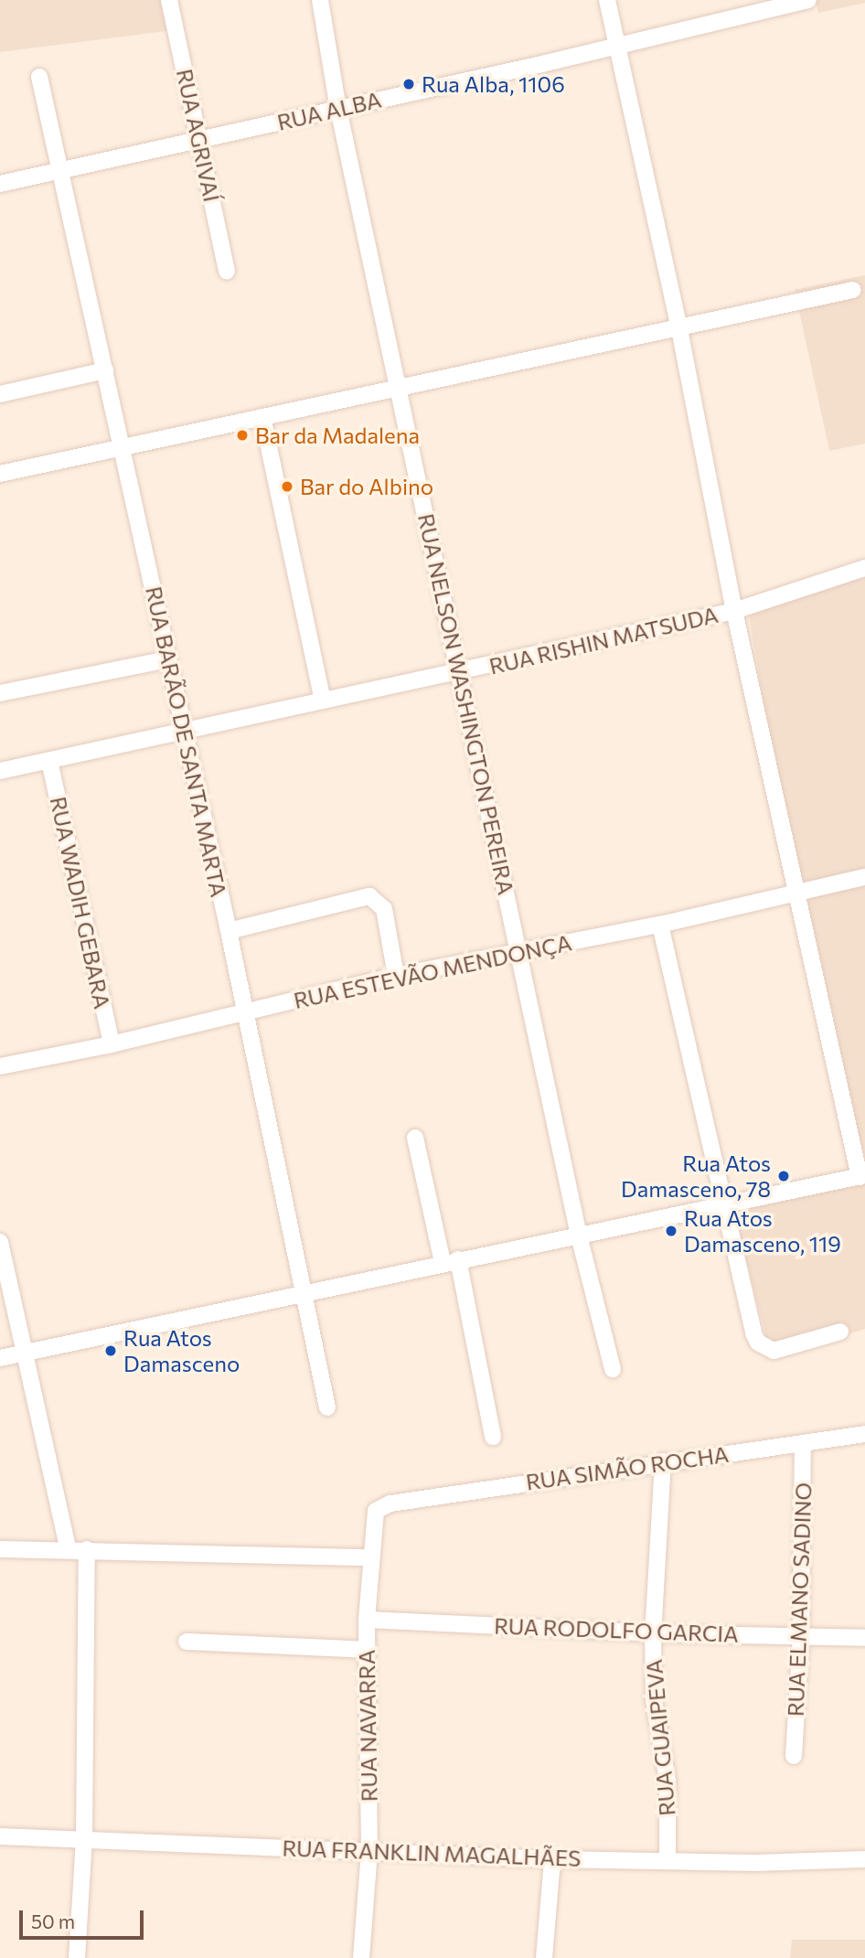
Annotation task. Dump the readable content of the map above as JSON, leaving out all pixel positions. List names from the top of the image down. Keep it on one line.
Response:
{"streets":{"street":["RUA ALBA","RUA AGRIVAÍ","RUA RISHIN MATSUDA","RUA NELSON WASHINGTON PEREIRA","RUA BARÃO DE SANTA MARTA","RUA WADIH GEBARA","RUA ESTEVÃO MENDONÇA","RUA SIMÃO ROCHA","RUA ELMANO SADINO","RUA RODOLFO GARCIA","RUA NAVARRA","RUA GUAIPEVA","RUA FRANKLIN MAGALHÃES"]},"crossings":[["RUA ALBA","RUA AGRIVAÍ"],["RUA ALBA","RUA NELSON WASHINGTON PEREIRA"],["RUA ALBA","RUA BARÃO DE SANTA MARTA"],["RUA RISHIN MATSUDA","RUA NELSON WASHINGTON PEREIRA"],["RUA RISHIN MATSUDA","RUA BARÃO DE SANTA MARTA"],["RUA RISHIN MATSUDA","RUA WADIH GEBARA"],["RUA NELSON WASHINGTON PEREIRA","RUA ESTEVÃO MENDONÇA"],["RUA BARÃO DE SANTA MARTA","RUA ESTEVÃO MENDONÇA"],["RUA WADIH GEBARA","RUA ESTEVÃO MENDONÇA"],["RUA SIMÃO ROCHA","RUA ELMANO SADINO"],["RUA SIMÃO ROCHA","RUA NAVARRA"],["RUA SIMÃO ROCHA","RUA GUAIPEVA"],["RUA ELMANO SADINO","RUA RODOLFO GARCIA"],["RUA RODOLFO GARCIA","RUA NAVARRA"],["RUA RODOLFO GARCIA","RUA GUAIPEVA"],["RUA NAVARRA","RUA FRANKLIN MAGALHÃES"],["RUA GUAIPEVA","RUA FRANKLIN MAGALHÃES"]],"places":["Rua Alba, 1106","Bar da Madalena","Bar do Albino","Rua Atos Damasceno, 78","Rua Atos Damasceno, 119","Rua Atos Damasceno"],"scale_bar":"50 m"}
